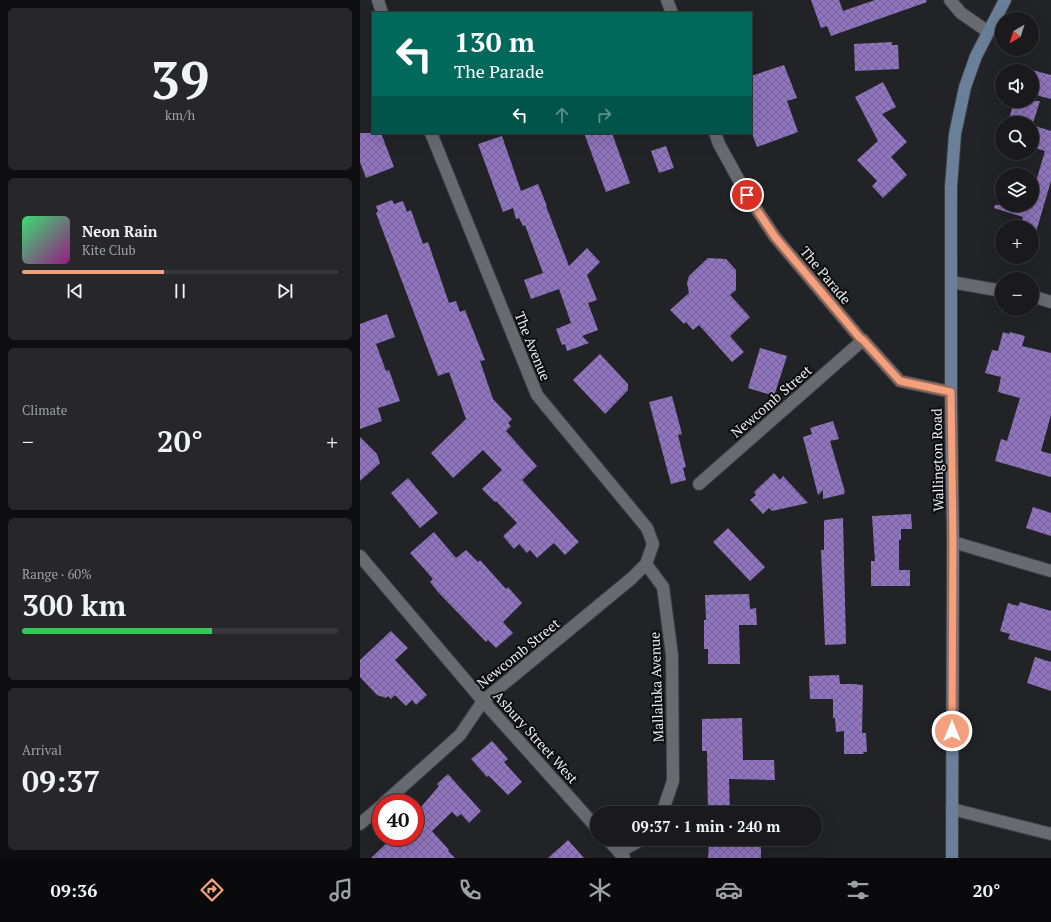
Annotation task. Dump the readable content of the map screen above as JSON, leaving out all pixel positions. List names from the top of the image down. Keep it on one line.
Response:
{"streets":{"street":["The Parade","The Avenue","Newcomb Street","Wallington Road","Mallaluka Avenue","Asbury Street West"]},"crossings":[["The Parade","Newcomb Street"],["The Parade","Wallington Road"],["The Avenue","Newcomb Street"],["Newcomb Street","Mallaluka Avenue"],["Newcomb Street","Asbury Street West"]],"north":"bottom left","page":{"tile":[["39","km/h"],"Climate",["Range · 60%","300 km"],["Arrival","09:37"]],"map_buttons":["+","−"],"turn":["130 m","The Parade"],"song":["Neon Rain","Kite Club"],"heat":["−","20°","+"],"limit":"40","trip":"09:37 · 1 min · 240 m","tabs":["09:36","20°"]}}
